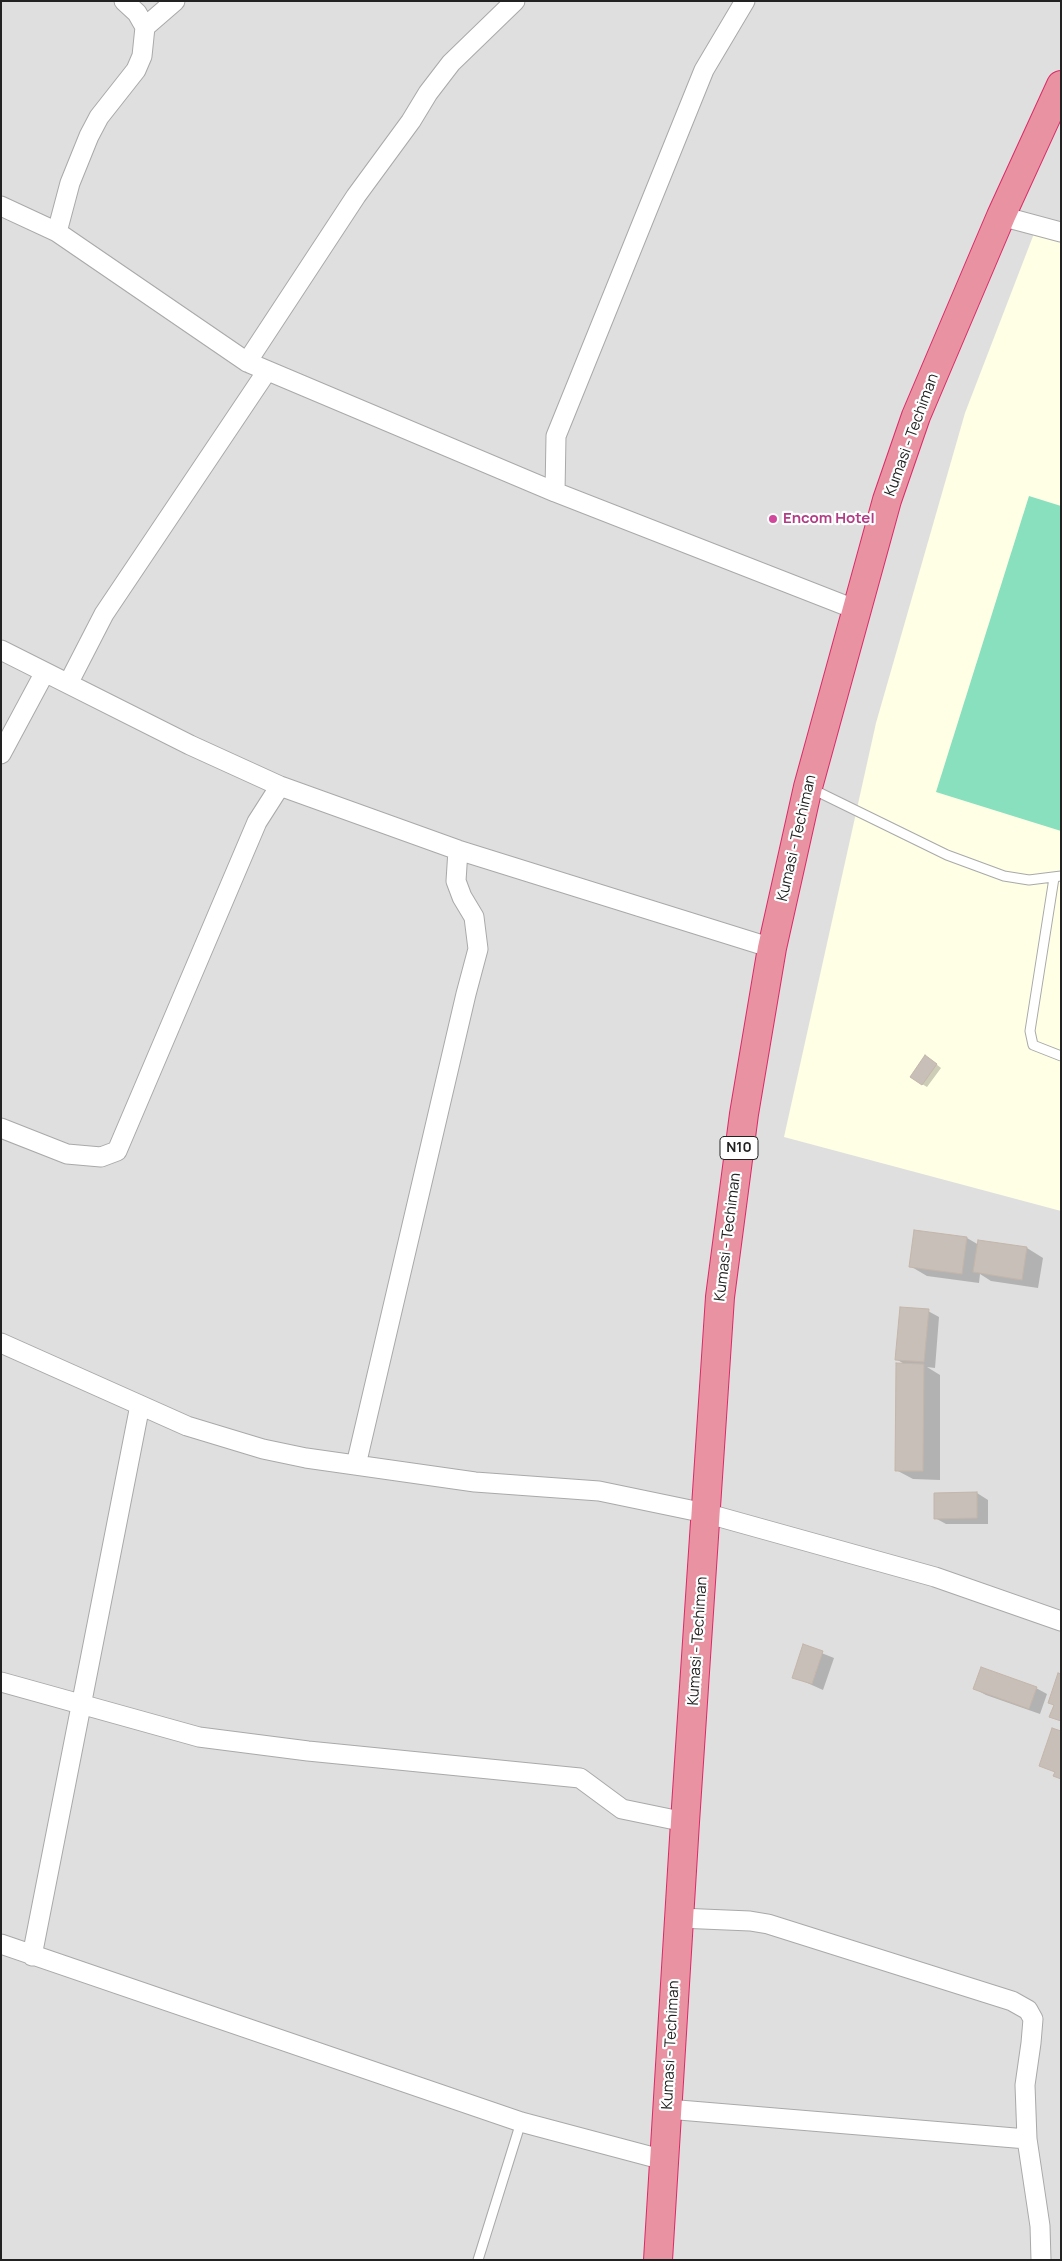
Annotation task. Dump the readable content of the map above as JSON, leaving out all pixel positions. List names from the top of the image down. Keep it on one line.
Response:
{"streets":{"highway":["Kumasi - Techiman","N10"]},"places":["Encom Hotel"]}
